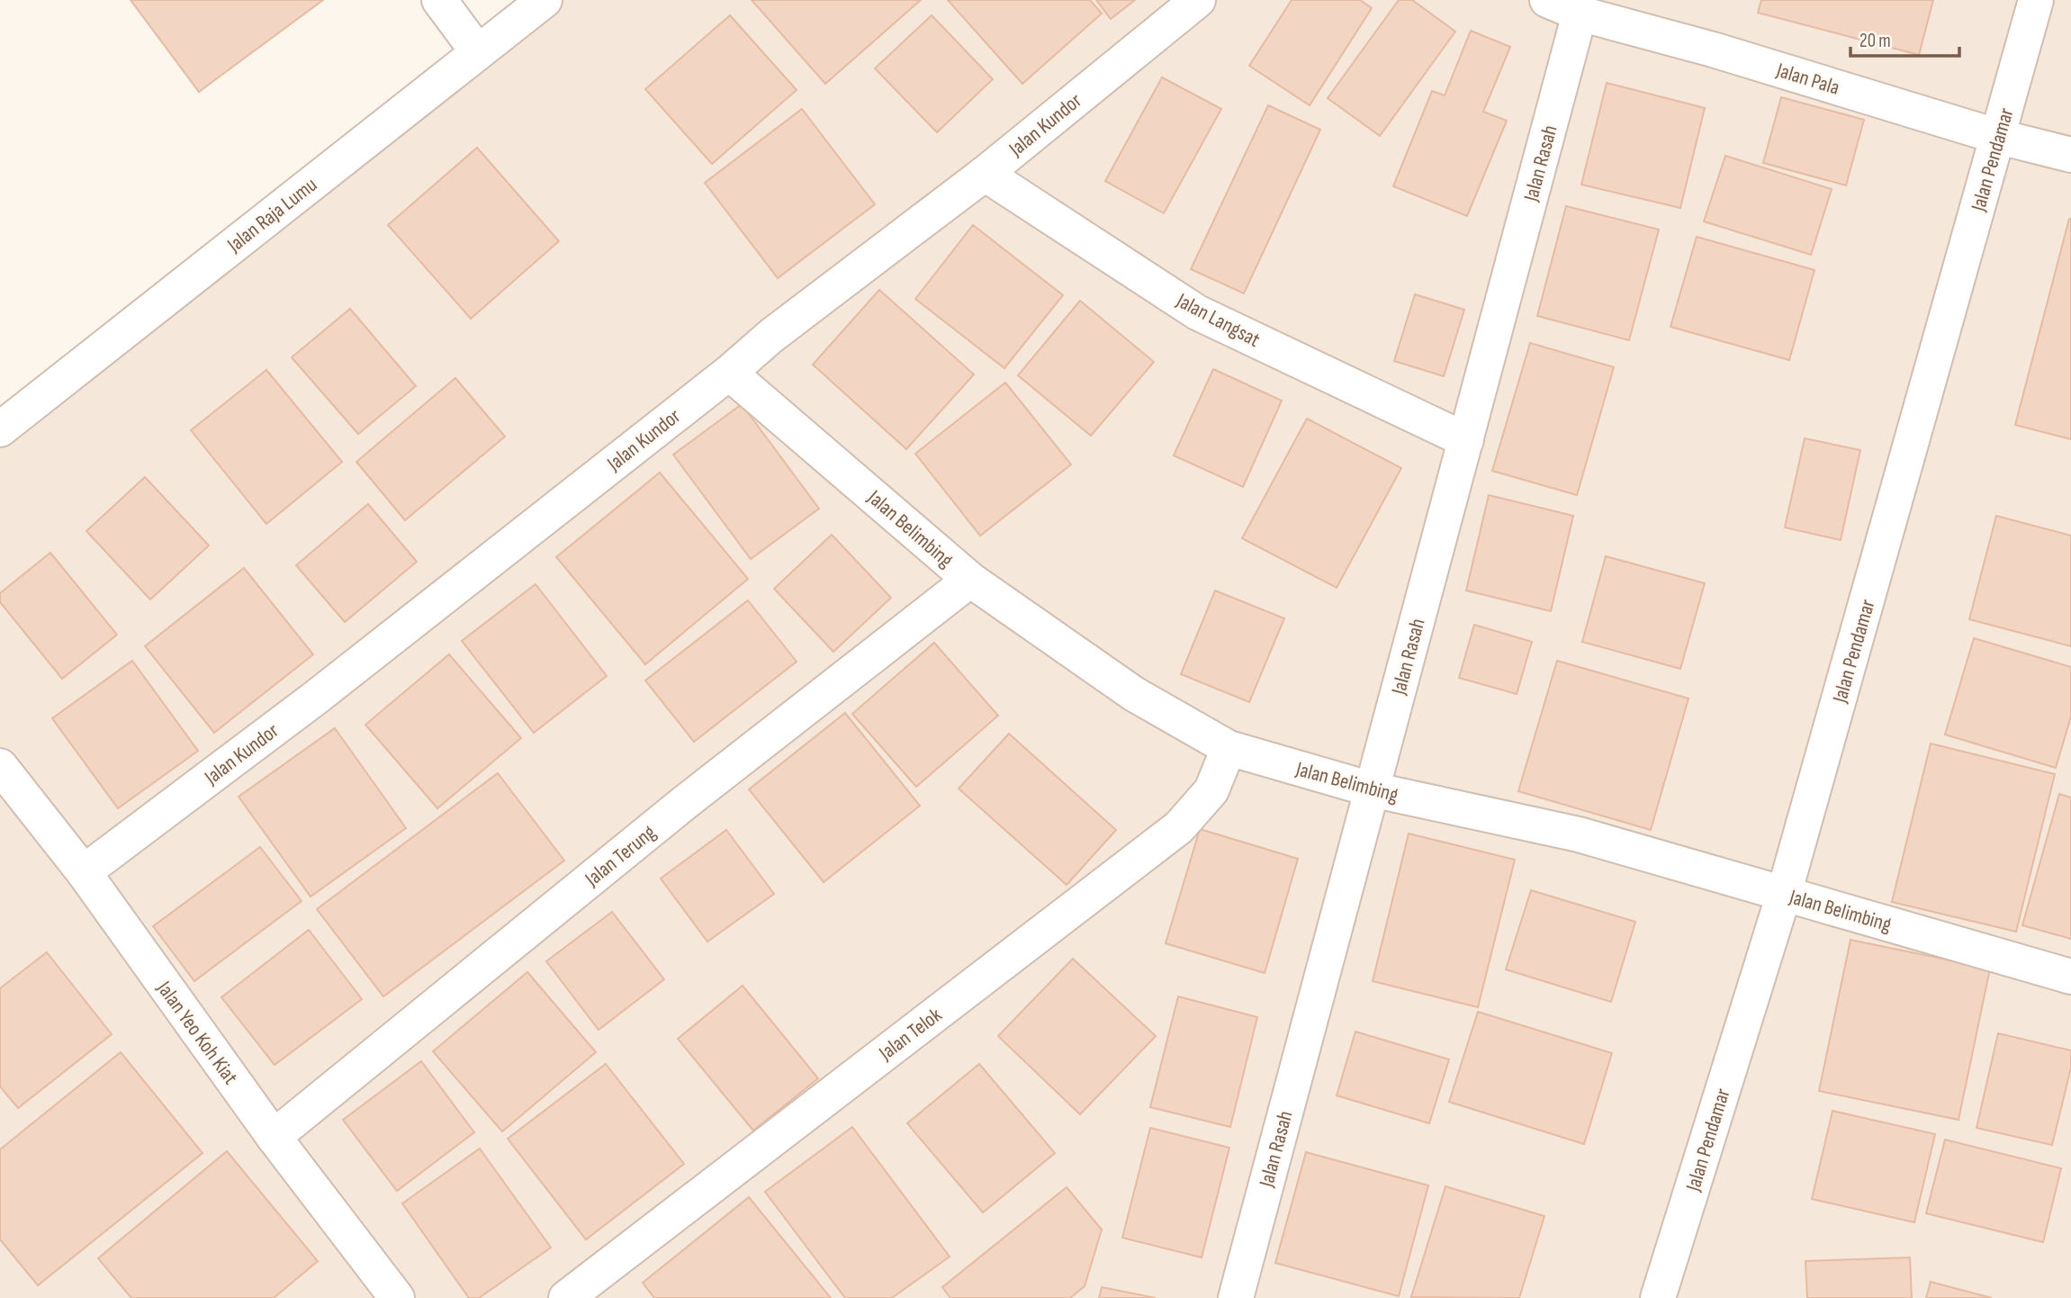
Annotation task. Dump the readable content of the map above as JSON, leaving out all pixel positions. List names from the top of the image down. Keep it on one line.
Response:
{"streets":{"street":["Jalan Pala","Jalan Kundor","Jalan Pendamar","Jalan Rasah","Jalan Raja Lumu","Jalan Langsat","Jalan Belimbing","Jalan Terung","Jalan Yeo Koh Kiat","Jalan Telok"]},"crossings":[["Jalan Pala","Jalan Pendamar"],["Jalan Pala","Jalan Rasah"],["Jalan Kundor","Jalan Langsat"],["Jalan Kundor","Jalan Belimbing"],["Jalan Kundor","Jalan Yeo Koh Kiat"],["Jalan Pendamar","Jalan Belimbing"],["Jalan Rasah","Jalan Langsat"],["Jalan Rasah","Jalan Belimbing"],["Jalan Belimbing","Jalan Terung"],["Jalan Belimbing","Jalan Telok"],["Jalan Terung","Jalan Yeo Koh Kiat"]],"scale_bar":"20 m"}
